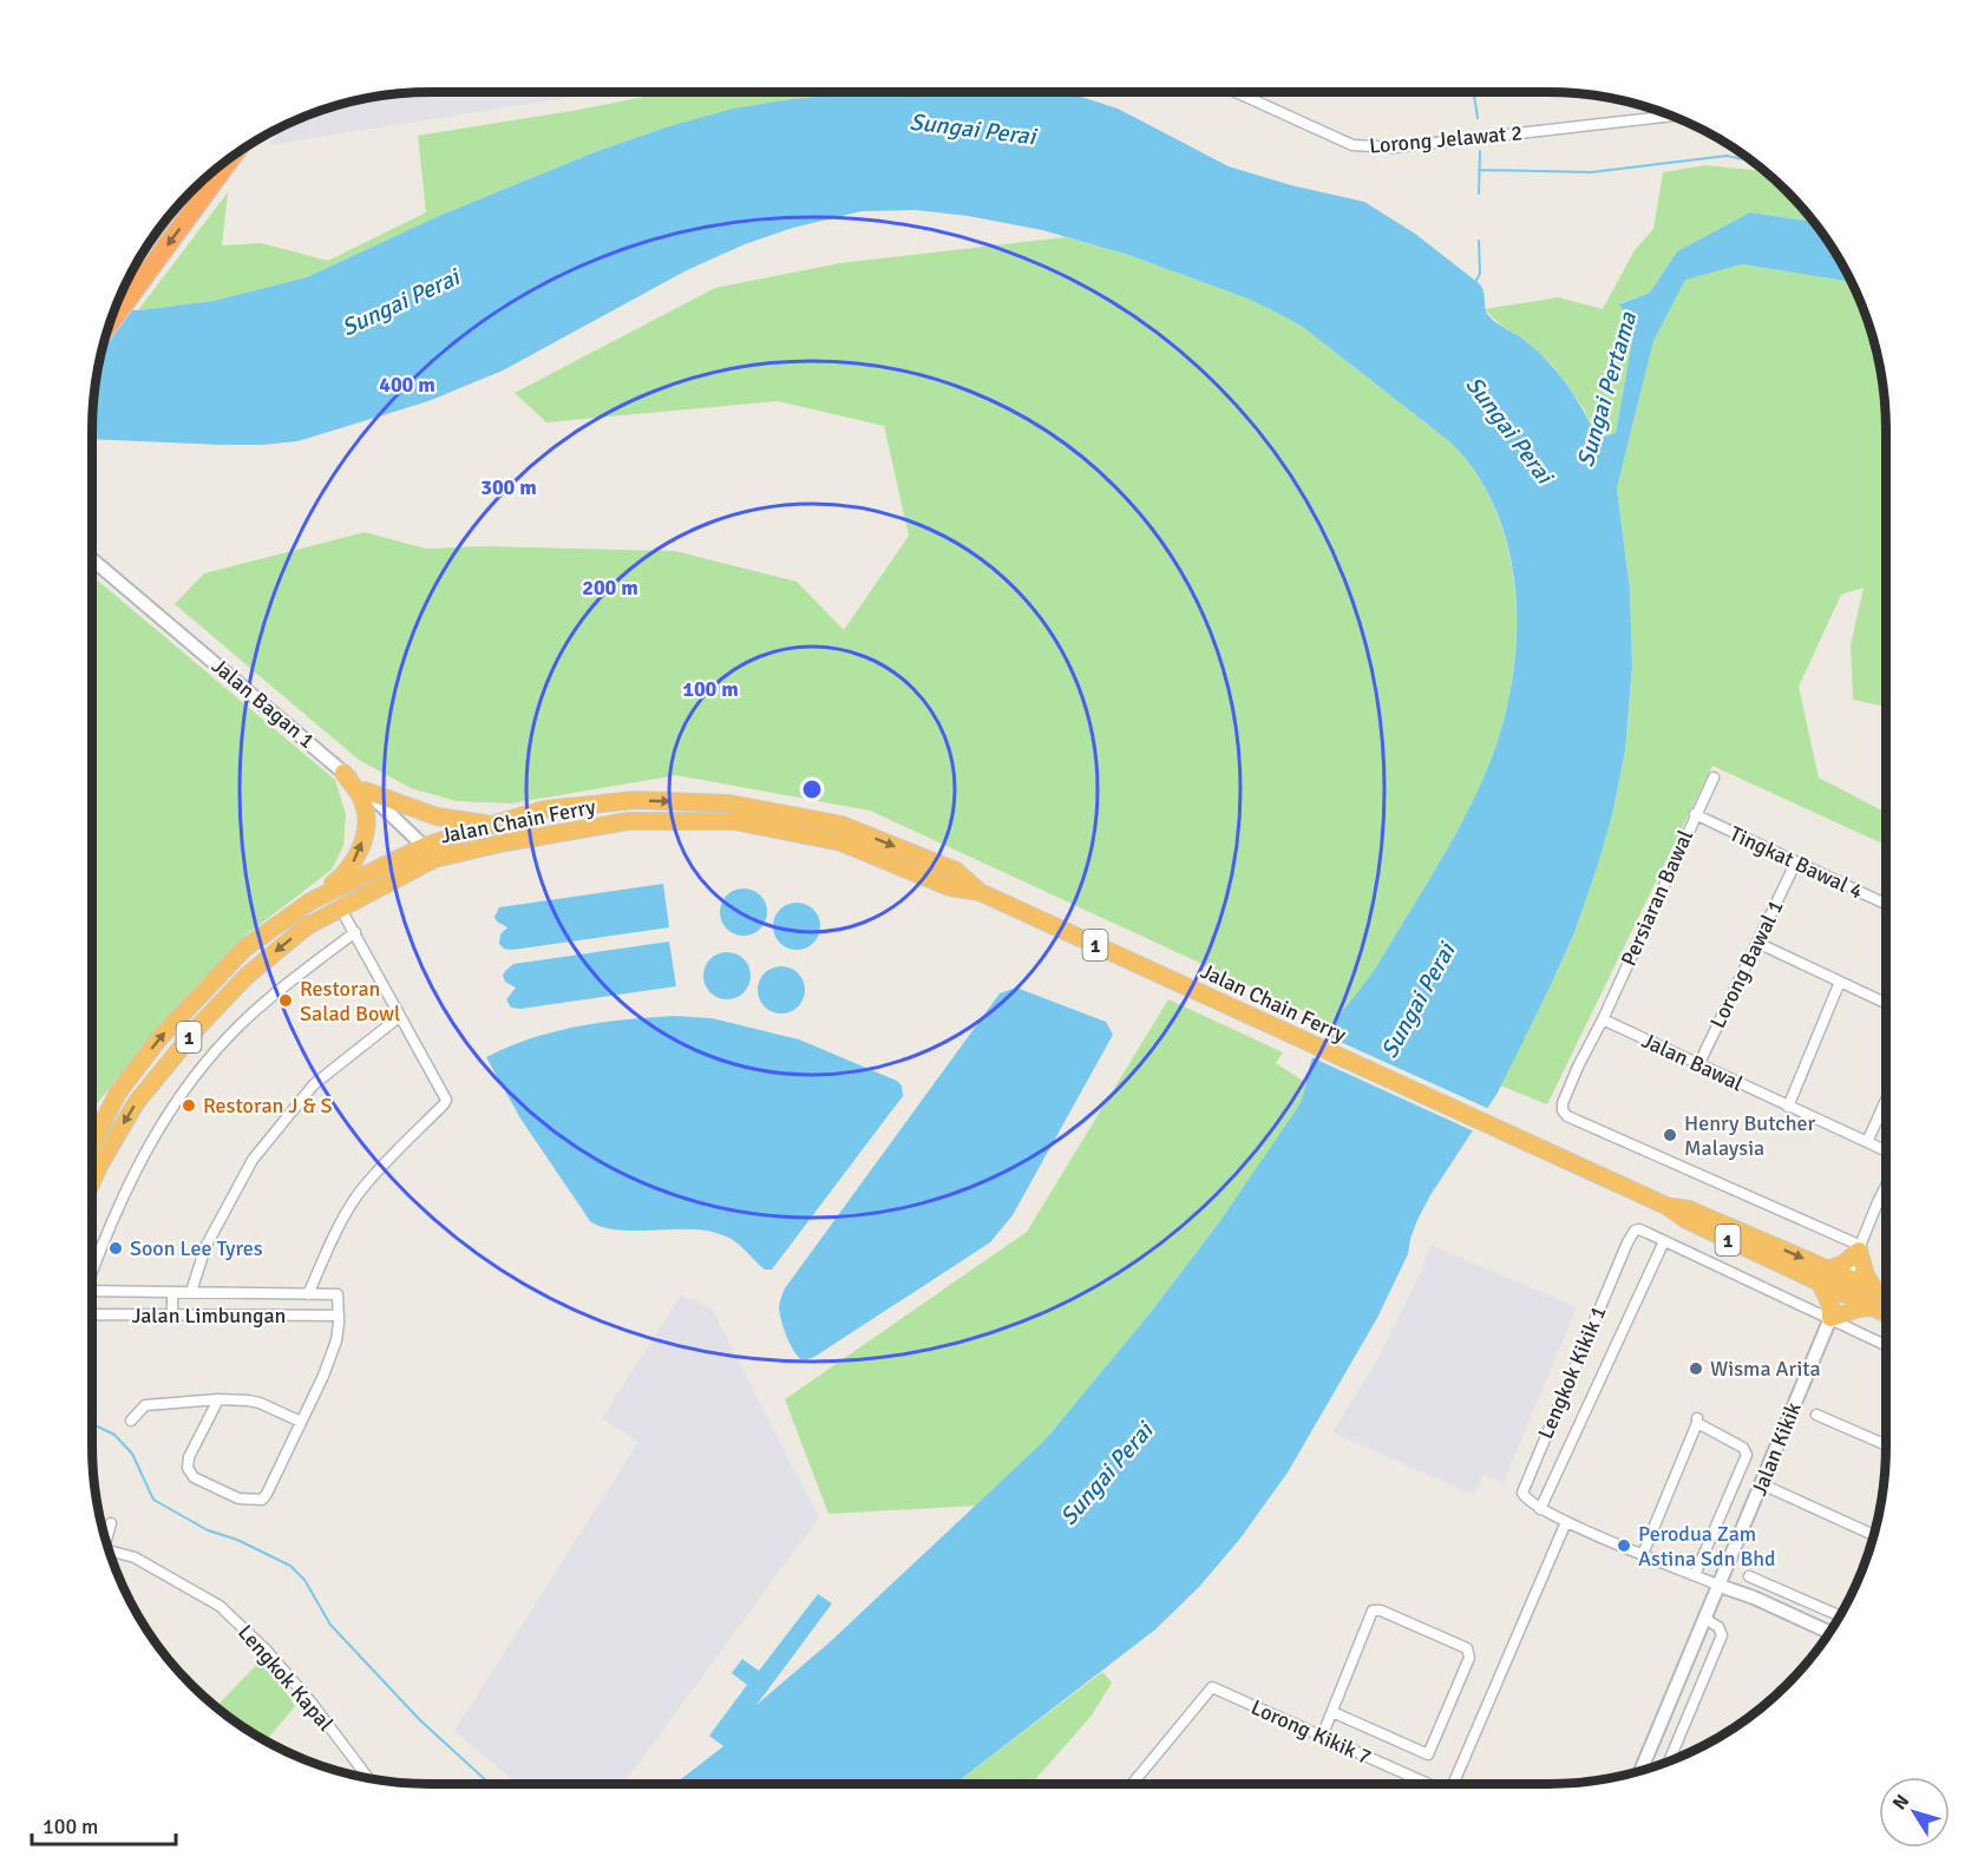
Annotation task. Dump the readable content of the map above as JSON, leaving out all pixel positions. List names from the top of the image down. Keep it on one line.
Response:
{"streets":{"highway":["Jalan Chain Ferry","1"],"street":["Lorong Jelawat 2","Jalan Bagan 1","Tingkat Bawal 4","Persiaran Bawal","Lorong Bawal 1","Jalan Bawal","Jalan Limbungan","Lengkok Kikik 1","Jalan Kikik","Lengkok Kapal","Lorong Kikik 7"]},"crossings":[["Jalan Bagan 1","Jalan Chain Ferry"],["Jalan Chain Ferry","Jalan Kikik"],["Tingkat Bawal 4","Persiaran Bawal"],["Tingkat Bawal 4","Lorong Bawal 1"],["Persiaran Bawal","Jalan Bawal"],["Lorong Bawal 1","Jalan Bawal"]],"water":["Sungai Perai","Sungai Pertama"],"places":["Restoran Salad Bowl","Restoran J & S","Henry Butcher Malaysia","Soon Lee Tyres","Wisma Arita","Perodua Zam Astina Sdn Bhd"],"scale_bar":"100 m","north":"top left","rings":["400 m","300 m","200 m","100 m"]}
